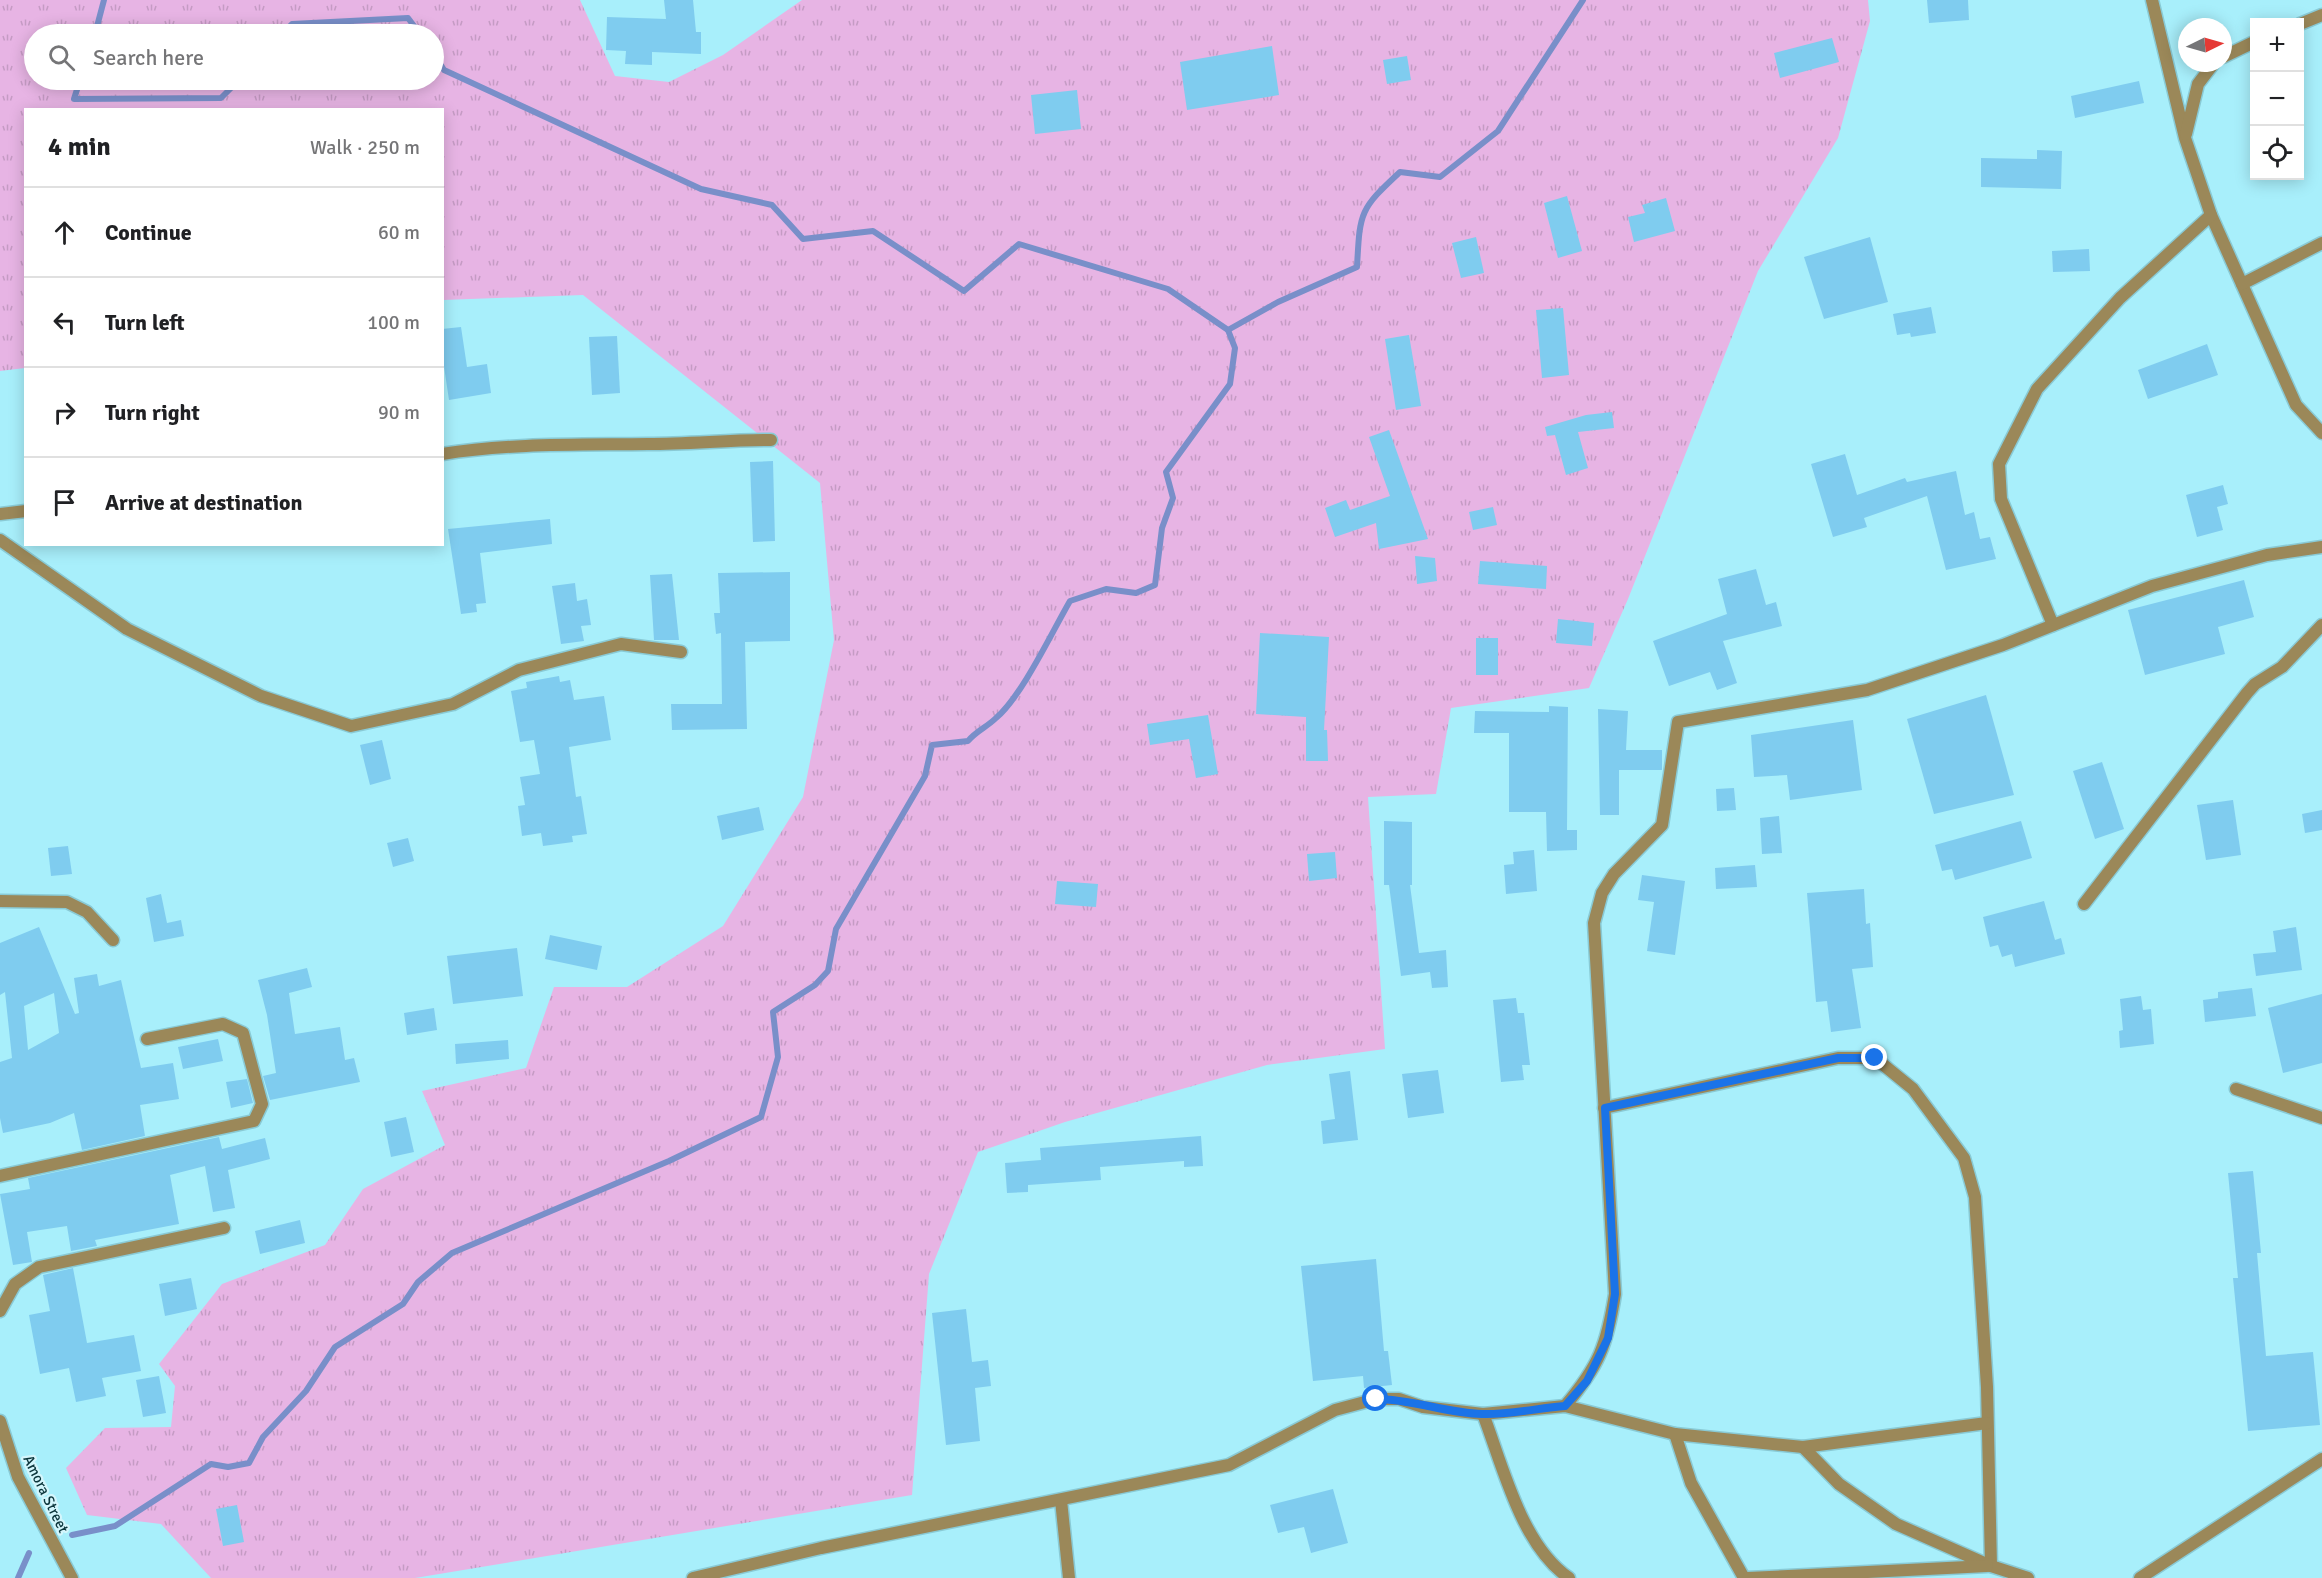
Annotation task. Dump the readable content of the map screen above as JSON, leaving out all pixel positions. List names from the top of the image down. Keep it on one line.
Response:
{"streets":{"street":["Amora Street"]},"north":"right","page":{"map_buttons":["+","−"],"search":"Search here","heading":["4 min","Walk · 250 m"],"list":[["Continue","60 m"],["Turn left","100 m"],["Turn right","90 m"],"Arrive at destination"]}}
